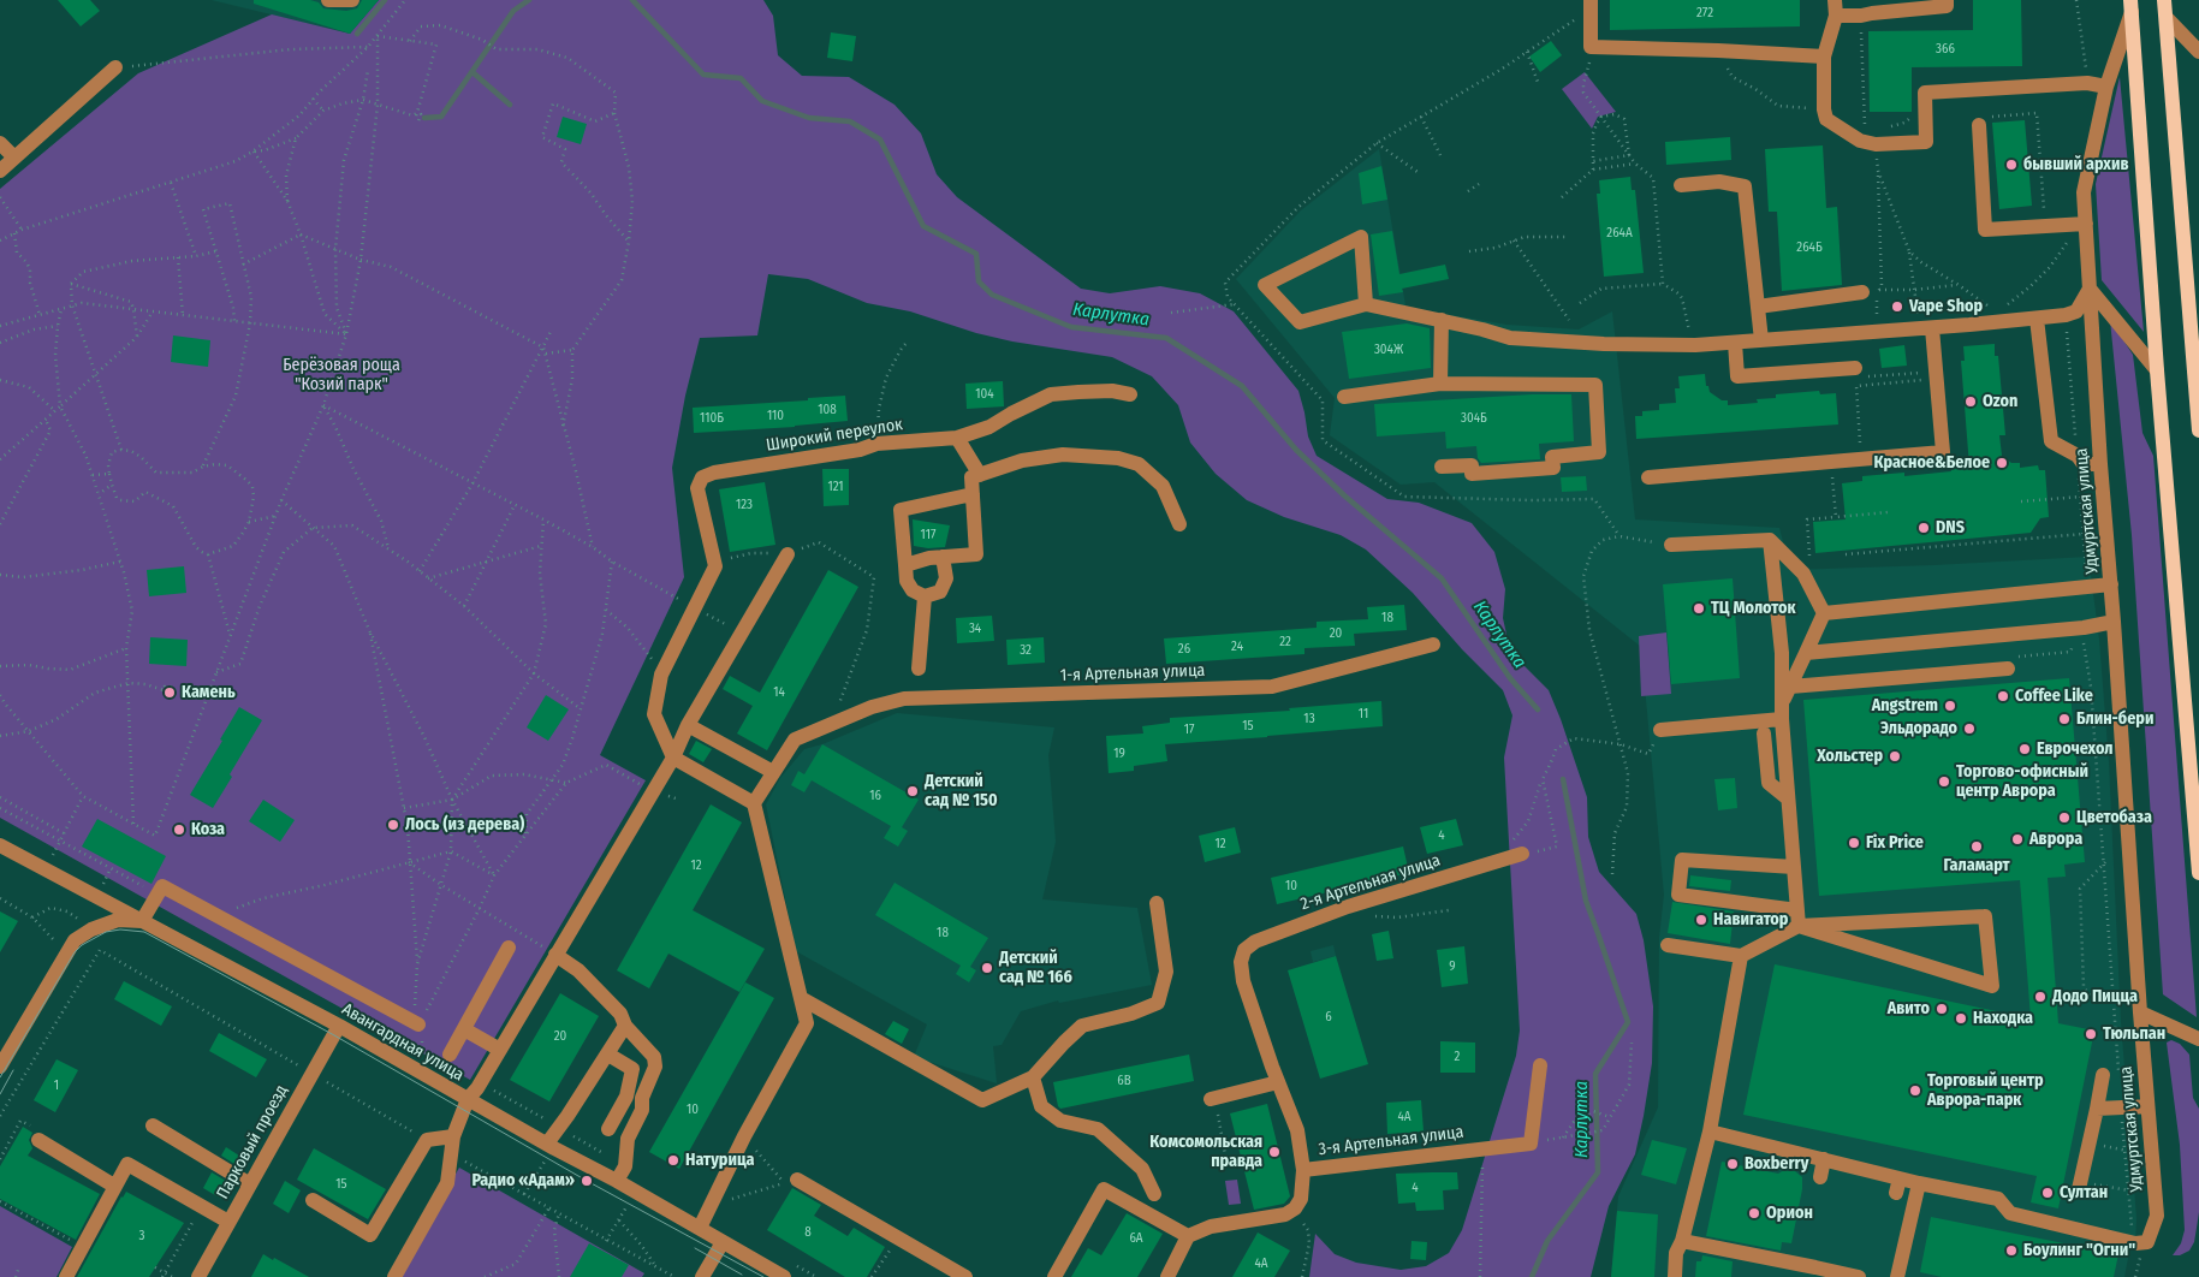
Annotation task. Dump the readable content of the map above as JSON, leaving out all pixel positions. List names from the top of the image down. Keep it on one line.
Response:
{"streets":{"main road":["Удмуртская улица"],"street":["Широкий переулок","1-я Артельная улица","2-я Артельная улица","Авангардная улица","3-я Артельная улица","Парковый проезд"]},"crossings":[["Авангардная улица","Парковый проезд"]],"water":["Карлутка"],"parks":["Берёзовая роща \"Козий парк\""],"places":["бывший архив","Vape Shop","Ozon","Красное&Белое","DNS","ТЦ Молоток","Камень","Coffee Like","Angstrem","Блин-бери","Эльдорадо","Еврочехол","Хольстер","Торгово-офисный центр Аврора","Детский сад № 150","Цветобаза","Лось (из дерева)","Коза","Аврора","Fix Price","Галамарт","Навигатор","Детский сад № 166","Додо Пицца","Авито","Находка","Тюльпан","Торговый центр Аврора-парк","Комсомольская правда","Натурица","Boxberry","Радио «Адам»","Султан","Орион","Боулинг \"Огни\""],"house_numbers":["272","366","264А","264Б","304Ж","104","108","110","110Б","304Б","121","123","117","18","34","20","22","24","26","32","14","11","13","15","17","19","16","4","12","12","10","18","9","6","20","2","6В","1","10","4А","15","4","8","3","6А","4А"]}
